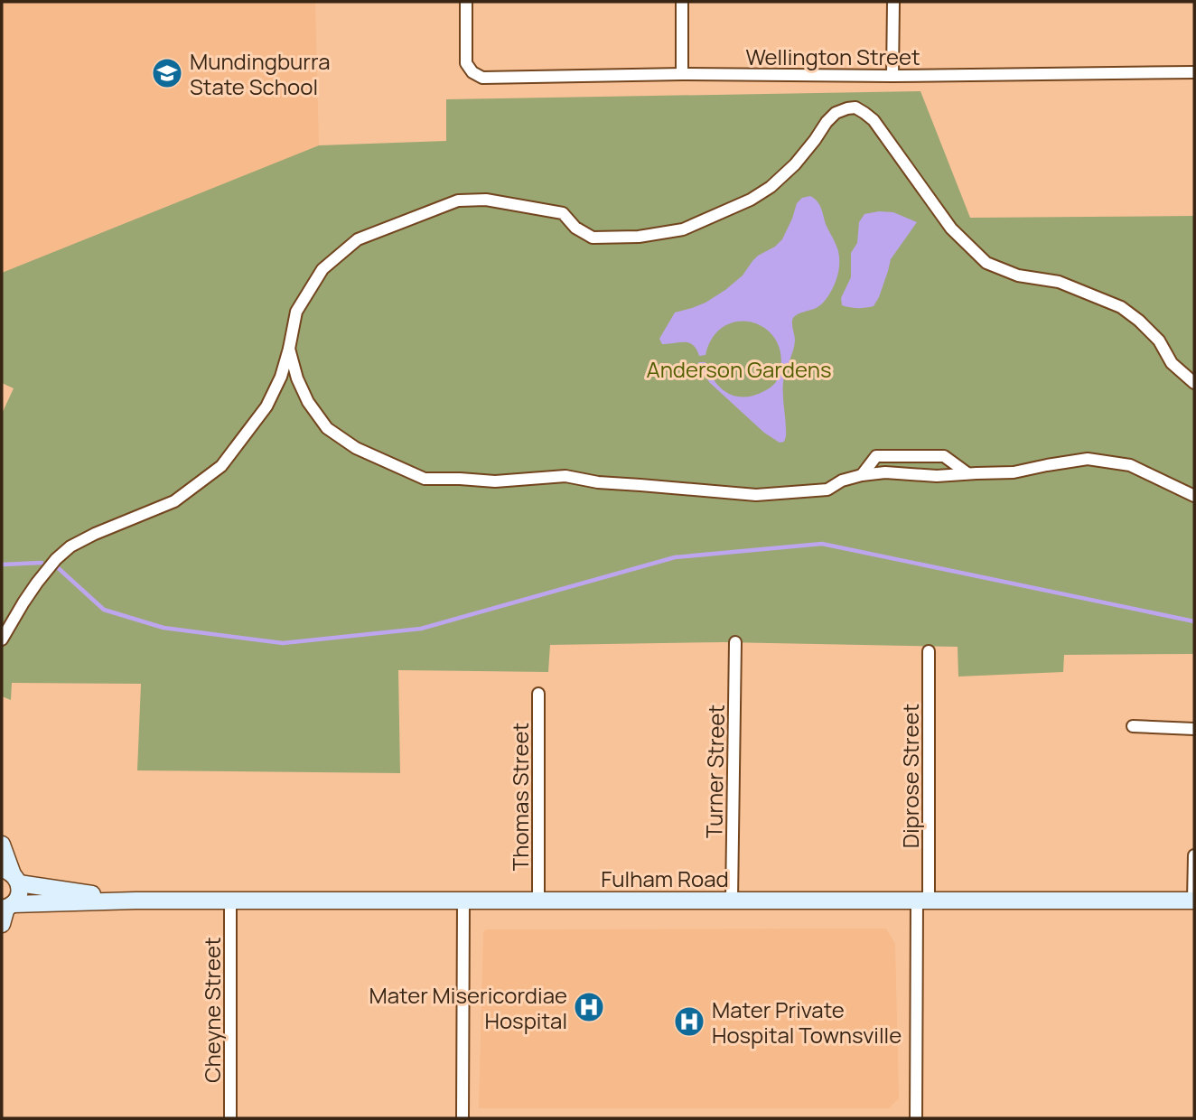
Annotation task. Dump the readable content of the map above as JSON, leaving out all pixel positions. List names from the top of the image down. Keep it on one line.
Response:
{"streets":{"street":["Wellington Street","Turner Street","Diprose Street","Thomas Street","Fulham Road","Cheyne Street"]},"crossings":[["Turner Street","Fulham Road"],["Diprose Street","Fulham Road"],["Thomas Street","Fulham Road"],["Fulham Road","Cheyne Street"]],"parks":["Anderson Gardens"],"places":{"school or university":["Mundingburra State School"],"hospital":["Mater Misericordiae Hospital","Mater Private Hospital Townsville"]}}
